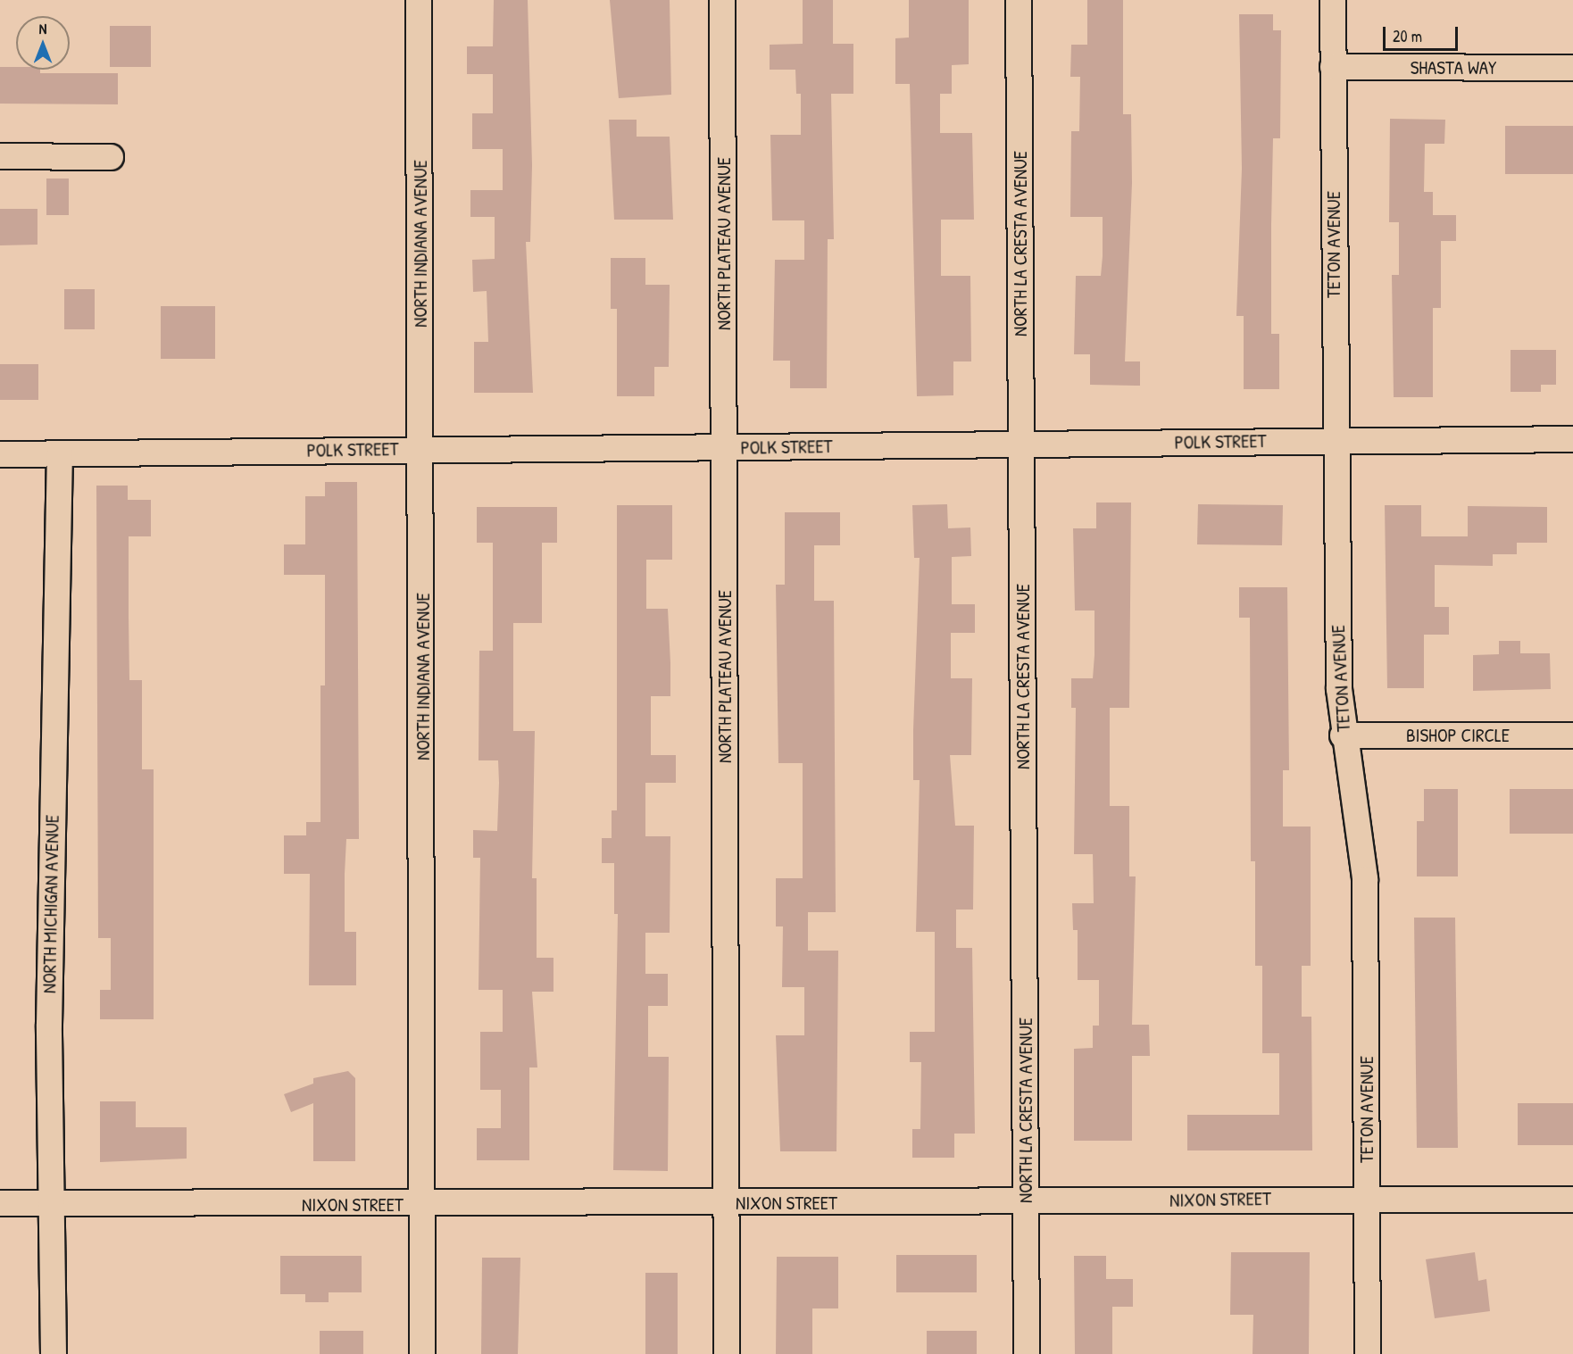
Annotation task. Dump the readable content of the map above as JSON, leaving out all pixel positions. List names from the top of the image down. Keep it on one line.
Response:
{"streets":{"street":["SHASTA WAY","NORTH INDIANA AVENUE","NORTH PLATEAU AVENUE","NORTH LA CRESTA AVENUE","TETON AVENUE","POLK STREET","BISHOP CIRCLE","NORTH MICHIGAN AVENUE","NIXON STREET"]},"crossings":[["SHASTA WAY","TETON AVENUE"],["NORTH INDIANA AVENUE","POLK STREET"],["NORTH INDIANA AVENUE","NIXON STREET"],["NORTH PLATEAU AVENUE","POLK STREET"],["NORTH PLATEAU AVENUE","NIXON STREET"],["NORTH LA CRESTA AVENUE","POLK STREET"],["NORTH LA CRESTA AVENUE","NIXON STREET"],["TETON AVENUE","POLK STREET"],["TETON AVENUE","BISHOP CIRCLE"],["TETON AVENUE","NIXON STREET"],["POLK STREET","NORTH MICHIGAN AVENUE"],["NORTH MICHIGAN AVENUE","NIXON STREET"]],"scale_bar":"20 m","north":"top"}
